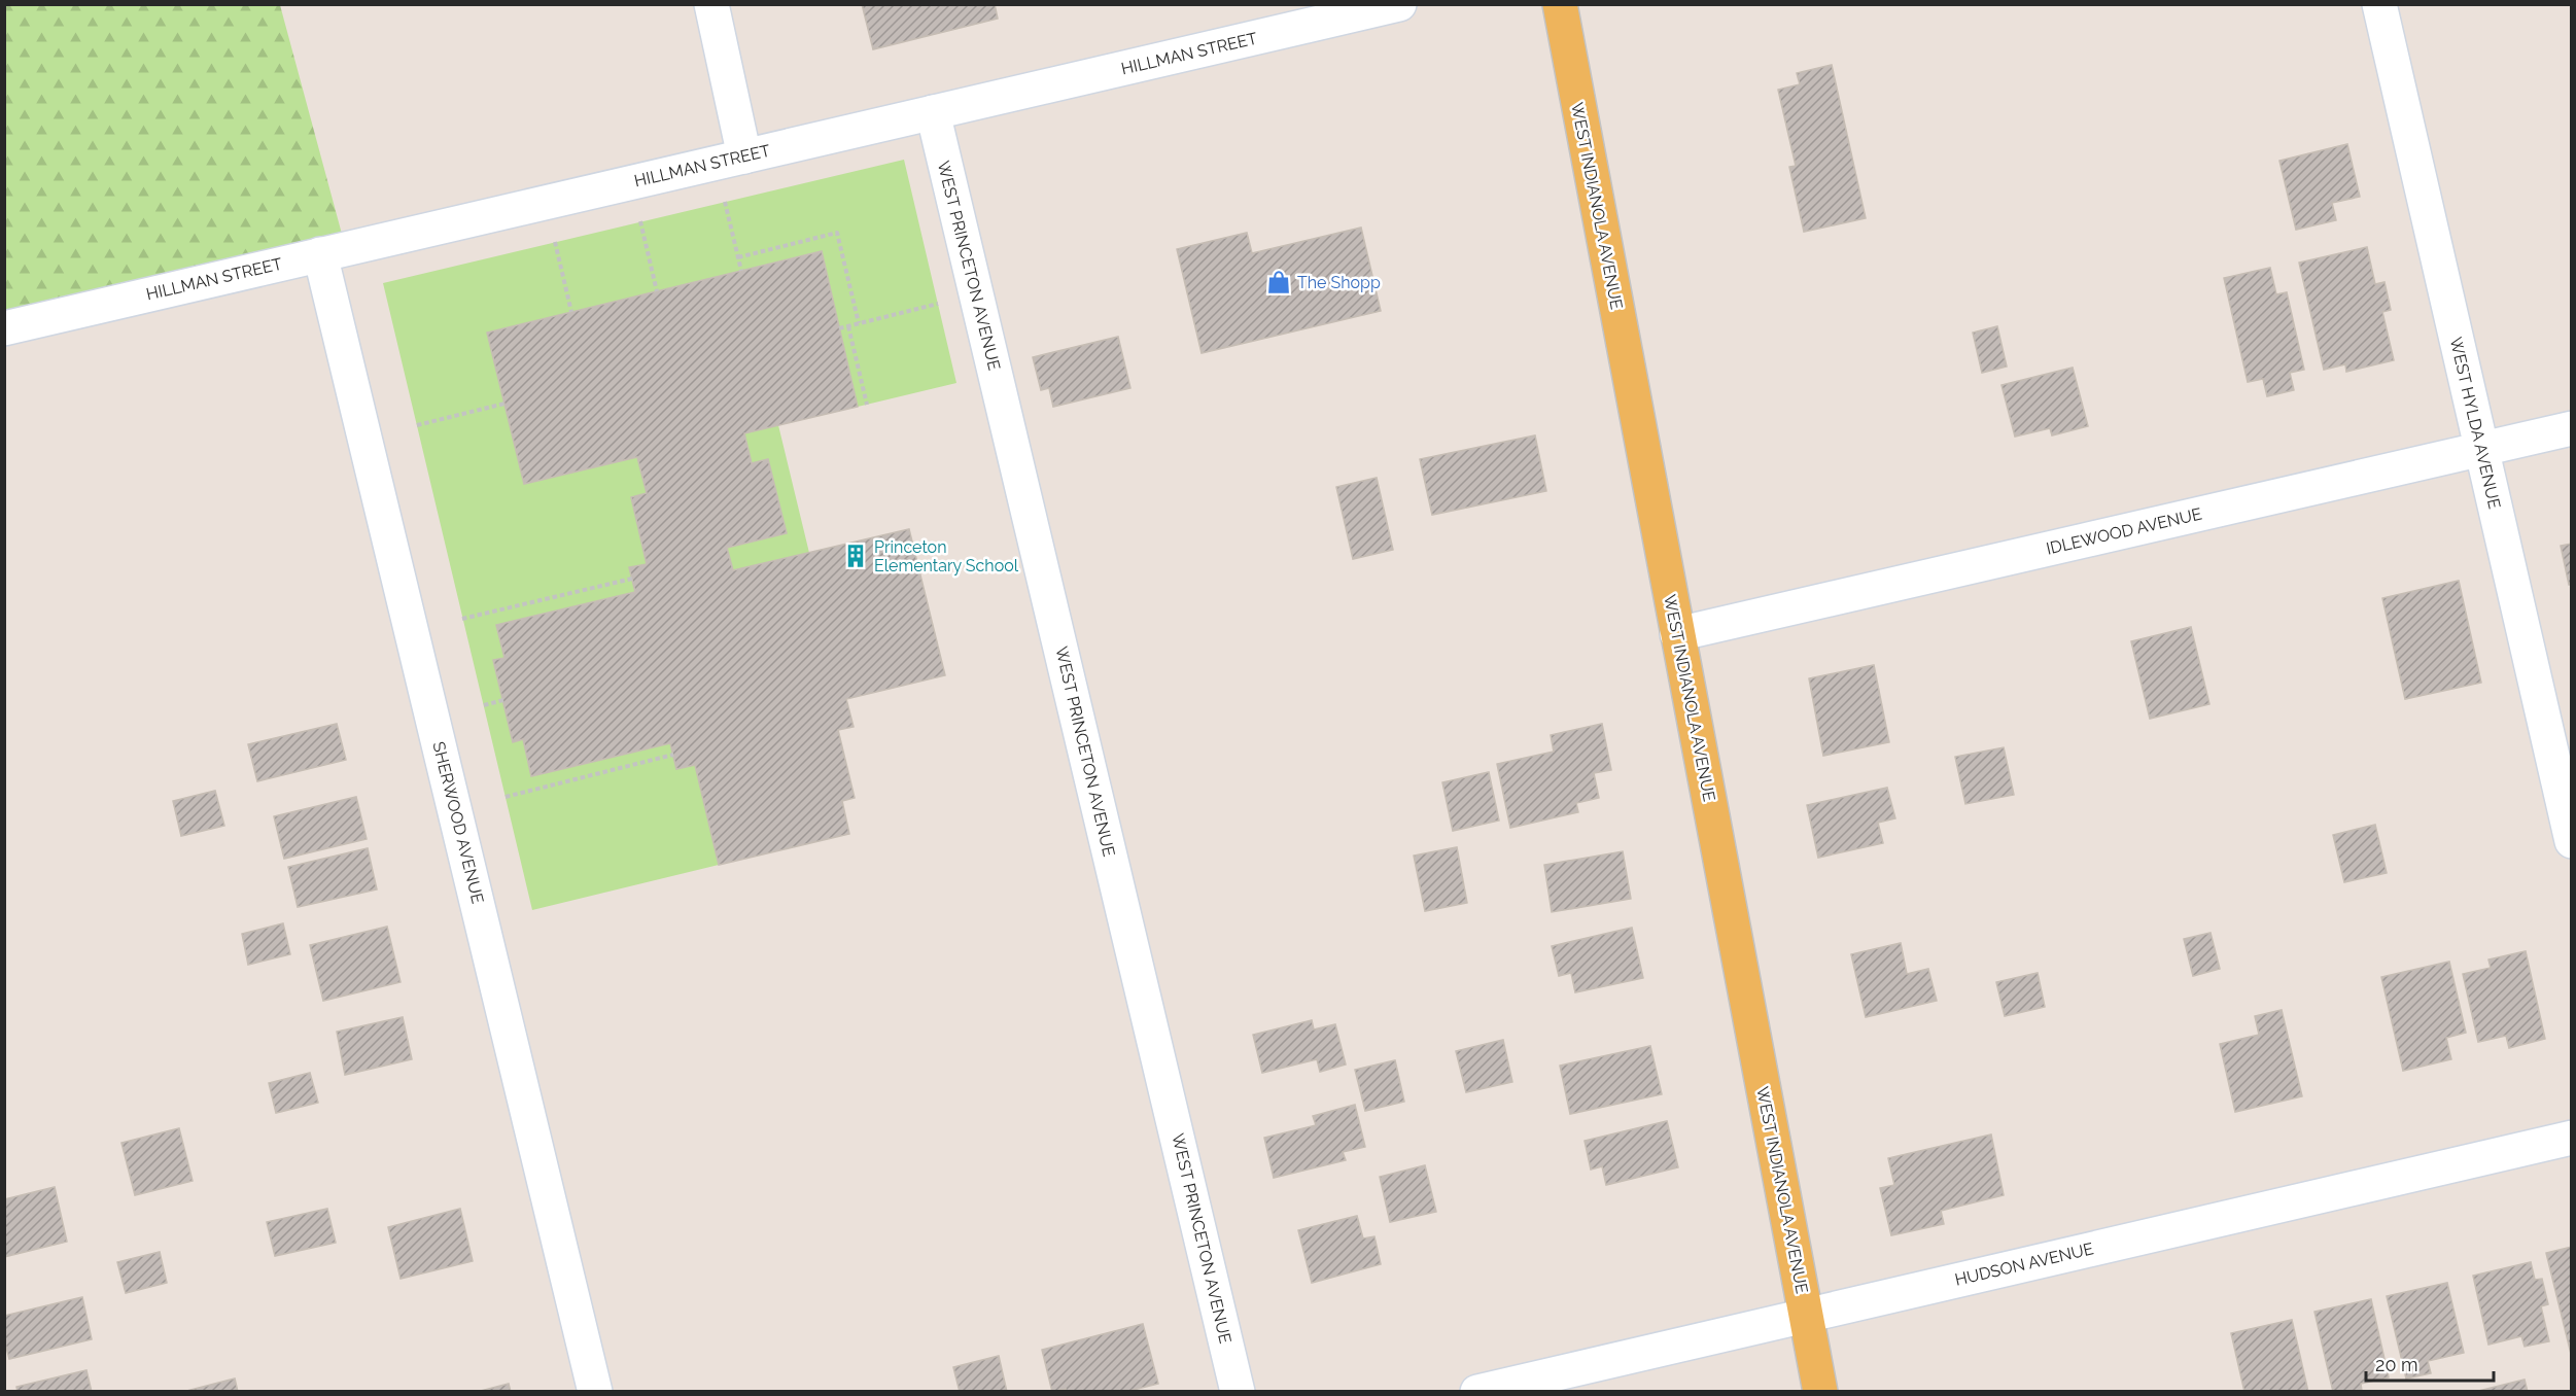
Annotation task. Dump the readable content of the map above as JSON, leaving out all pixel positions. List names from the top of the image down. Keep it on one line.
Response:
{"streets":{"main road":["WEST INDIANOLA AVENUE"],"street":["HILLMAN STREET","WEST PRINCETON AVENUE","WEST HYLDA AVENUE","IDLEWOOD AVENUE","SHERWOOD AVENUE","HUDSON AVENUE"]},"crossings":[["HILLMAN STREET","WEST PRINCETON AVENUE"],["HILLMAN STREET","SHERWOOD AVENUE"],["WEST INDIANOLA AVENUE","IDLEWOOD AVENUE"],["WEST INDIANOLA AVENUE","HUDSON AVENUE"],["WEST HYLDA AVENUE","IDLEWOOD AVENUE"]],"places":{"shop":["The Shopp"],"building":["Princeton Elementary School"]},"scale_bar":"20 m"}
